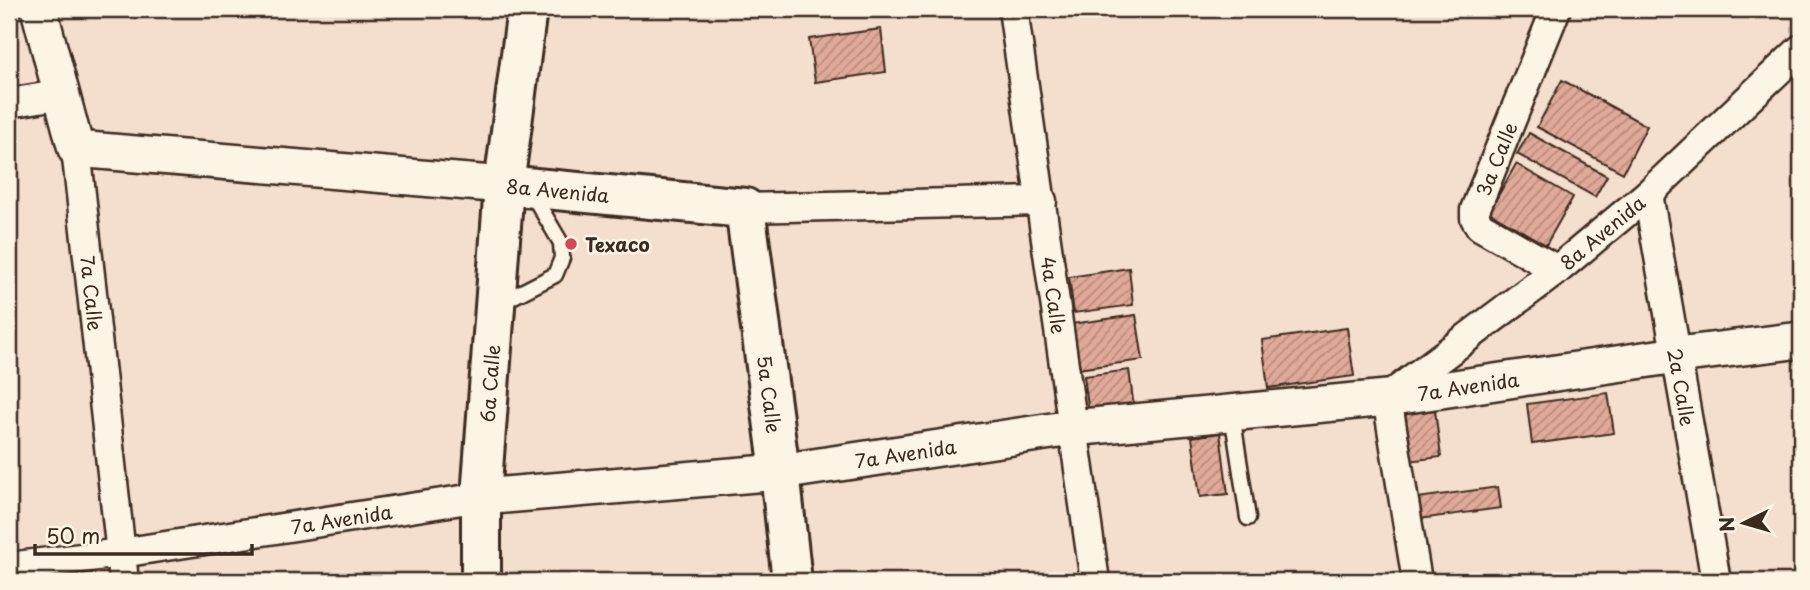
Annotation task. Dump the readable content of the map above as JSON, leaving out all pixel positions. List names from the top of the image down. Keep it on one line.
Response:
{"streets":{"main road":["8a Avenida","6a Calle","5a Calle"],"street":["3a Calle","7a Calle","4a Calle","7a Avenida","2a Calle"]},"crossings":[["3a Calle","8a Avenida"],["8a Avenida","7a Calle"],["8a Avenida","4a Calle"],["8a Avenida","6a Calle"],["8a Avenida","7a Avenida"],["8a Avenida","2a Calle"],["8a Avenida","5a Calle"],["7a Calle","7a Avenida"],["4a Calle","7a Avenida"],["6a Calle","7a Avenida"],["7a Avenida","2a Calle"],["7a Avenida","5a Calle"]],"places":["Texaco"],"scale_bar":"50 m","north":"left"}
